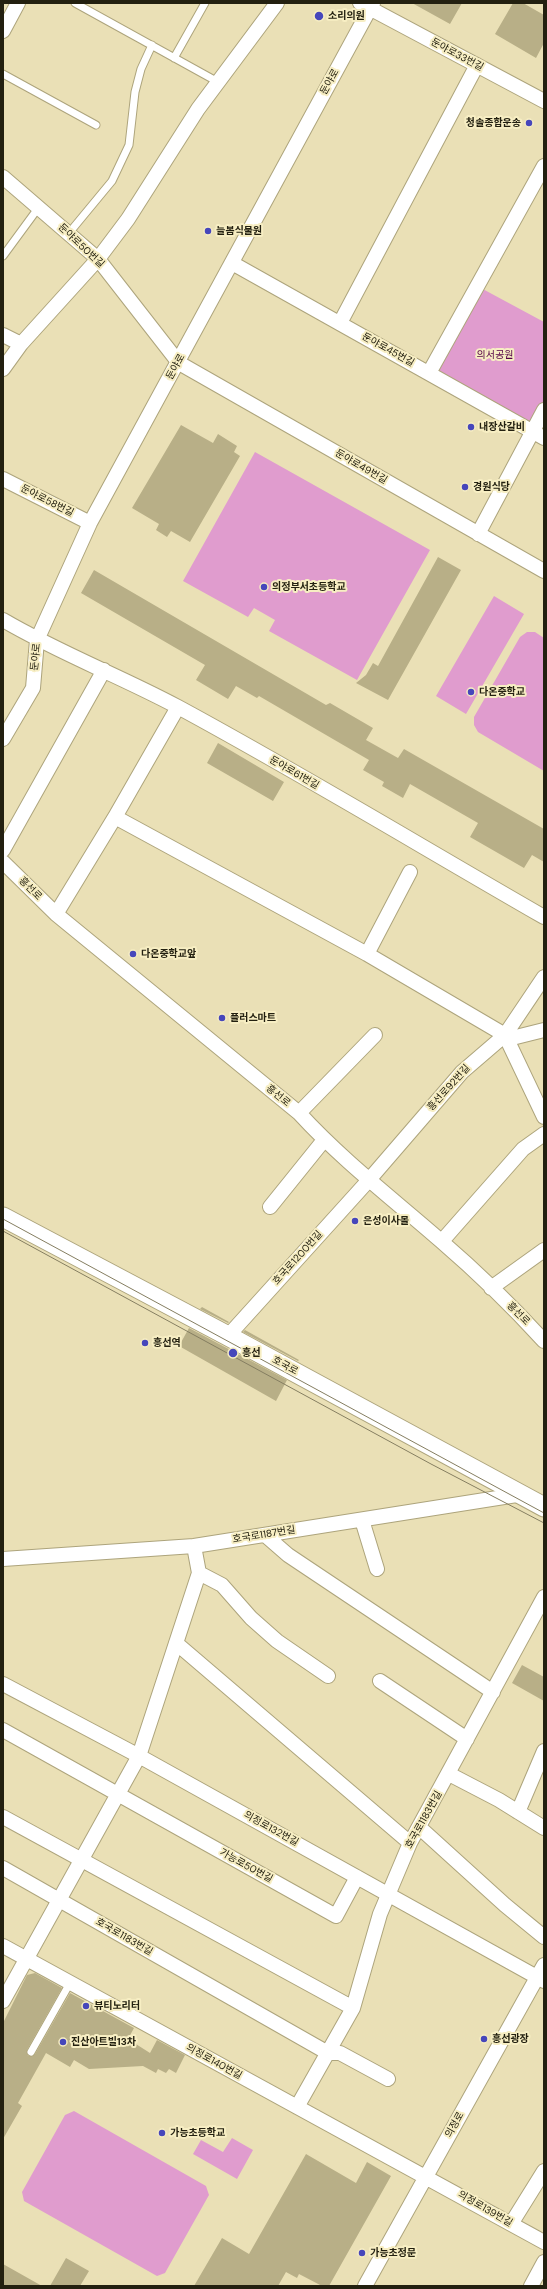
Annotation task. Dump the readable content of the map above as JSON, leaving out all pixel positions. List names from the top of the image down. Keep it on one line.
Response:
{"streets":{"street":["둔야로33번길","둔야로","둔야로50번길","둔야로45번길","둔야로49번길","둔야로58번길","둔야로61번길","흥선로","흥선로92번길","호국로1200번길","호국로","호국로1187번길","호국로1183번길","의정로132번길","가능로50번길","의정로140번길","의정로","의정로139번길"]},"crossings":[["둔야로33번길","둔야로"],["둔야로","둔야로50번길"],["둔야로","둔야로45번길"],["둔야로","둔야로49번길"],["둔야로","둔야로58번길"],["둔야로","둔야로61번길"],["둔야로50번길","둔야로49번길"],["흥선로","흥선로92번길"],["흥선로","호국로1200번길"],["흥선로92번길","호국로1200번길"],["호국로1200번길","호국로"],["호국로","호국로1187번길"],["호국로1183번길","의정로132번길"],["호국로1183번길","의정로140번길"],["의정로132번길","가능로50번길"],["의정로132번길","의정로"],["의정로140번길","의정로"],["의정로140번길","의정로139번길"],["의정로","의정로139번길"]],"parks":["의서공원"],"places":["소리의원","청솔종합운송","늘봄식물원","내장산갈비","경원식당","의정부서초등학교","다온중학교","다온중학교앞","플러스마트","은성이사몰","흥선역","흥선","뷰티노리터","흥선광장","진산아트빌13차","가능초등학교","가능초정문"]}
